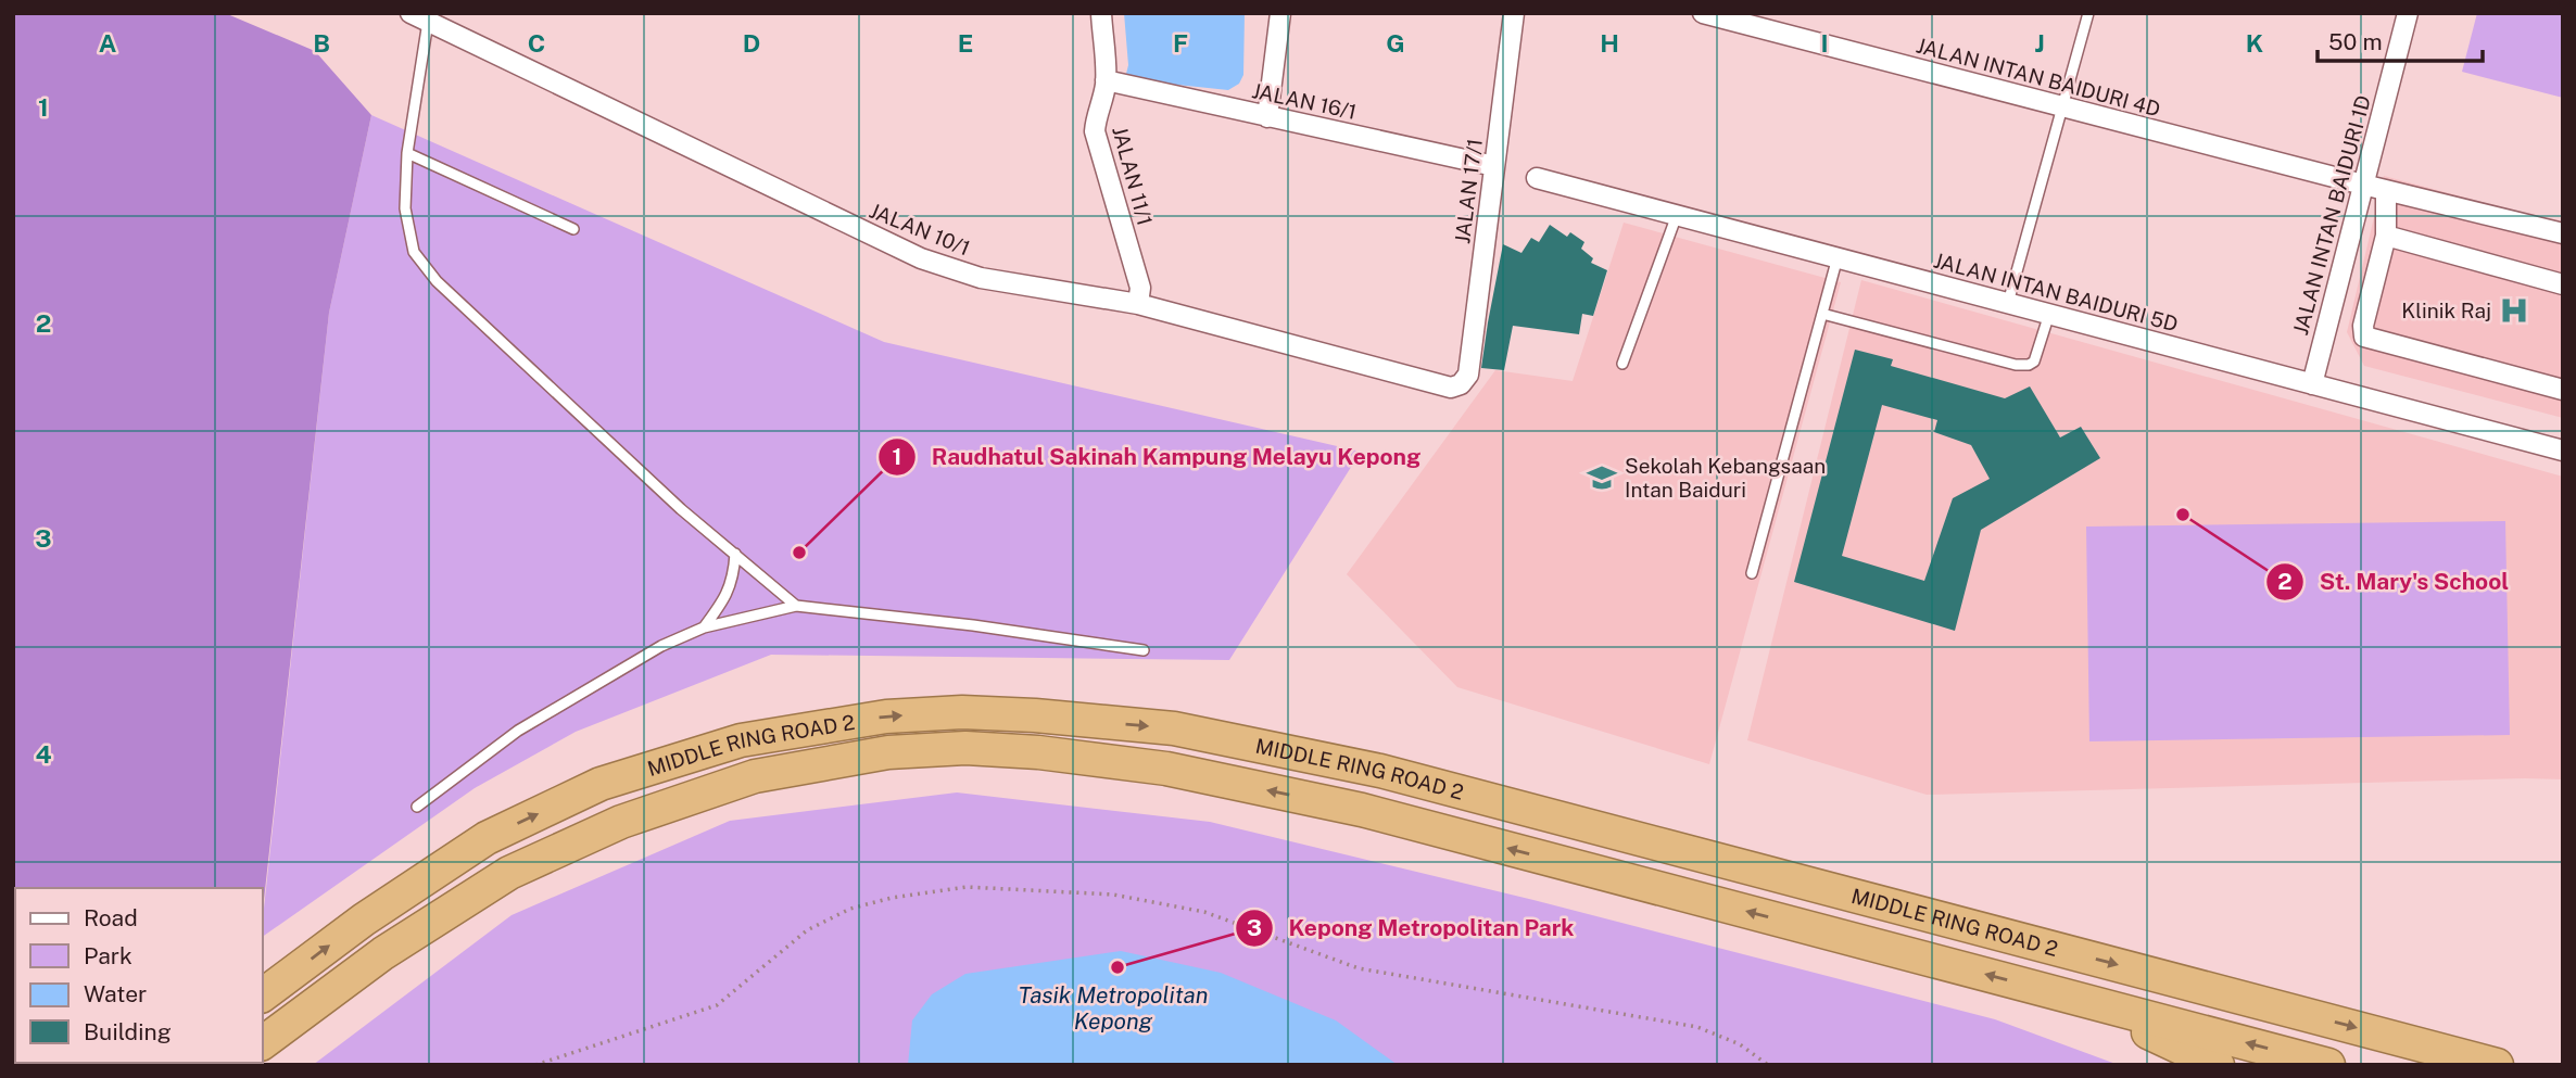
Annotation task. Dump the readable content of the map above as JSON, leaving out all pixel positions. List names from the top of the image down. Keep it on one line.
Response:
{"streets":{"highway":["MIDDLE RING ROAD 2"],"street":["JALAN INTAN BAIDURI 4D","JALAN 16/1","JALAN 11/1","JALAN 17/1","JALAN INTAN BAIDURI 1D","JALAN 10/1","JALAN INTAN BAIDURI 5D"]},"crossings":[["JALAN INTAN BAIDURI 4D","JALAN INTAN BAIDURI 1D"],["JALAN 16/1","JALAN 11/1"],["JALAN 16/1","JALAN 17/1"],["JALAN 11/1","JALAN 10/1"],["JALAN 17/1","JALAN 10/1"],["JALAN INTAN BAIDURI 1D","JALAN INTAN BAIDURI 5D"]],"water":["Tasik Metropolitan Kepong"],"places":{"hospital":["Klinik Raj"],"school or university":["Sekolah Kebangsaan Intan Baiduri"],"other":["St. Mary's School","Raudhatul Sakinah Kampung Melayu Kepong","Kepong Metropolitan Park"]},"legend":["Road","Park","Water","Building"],"scale_bar":"50 m","grid":{"columns":["A","B","C","D","E","F","G","H","I","J","K"],"rows":["1","2","3","4"]}}
